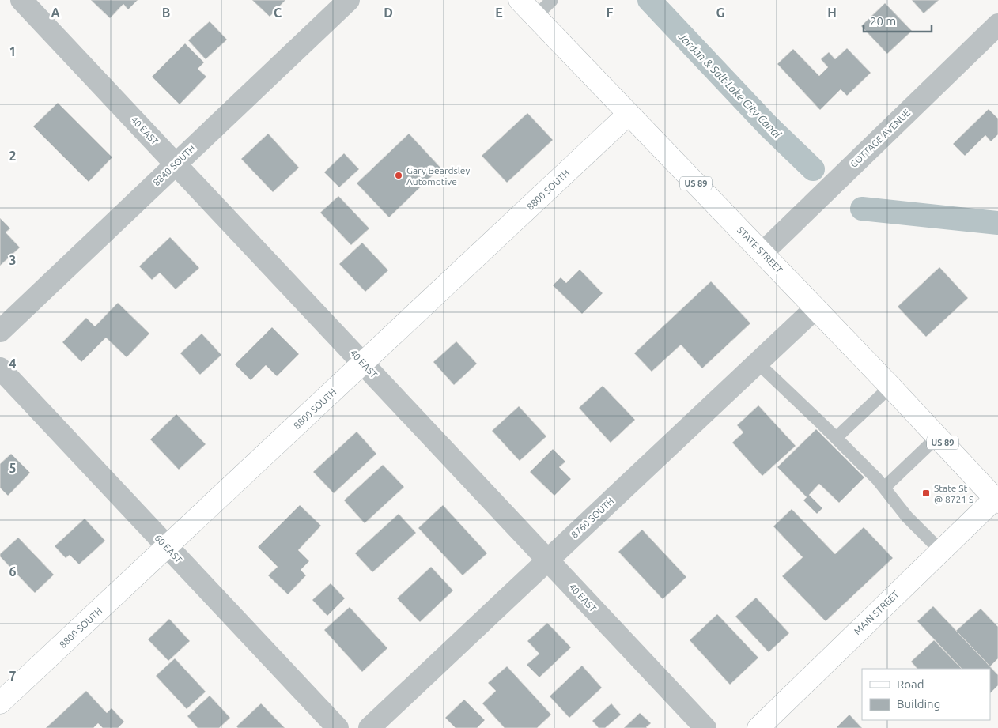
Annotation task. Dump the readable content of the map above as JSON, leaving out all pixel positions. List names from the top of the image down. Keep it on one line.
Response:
{"streets":{"street":["40 EAST","COTTAGE AVENUE","8840 SOUTH","US 89","8800 SOUTH","STATE STREET","8760 SOUTH","60 EAST","MAIN STREET"]},"crossings":[["40 EAST","8840 SOUTH"],["40 EAST","8800 SOUTH"],["40 EAST","8760 SOUTH"],["COTTAGE AVENUE","STATE STREET"],["8800 SOUTH","STATE STREET"],["8800 SOUTH","60 EAST"],["STATE STREET","8760 SOUTH"],["STATE STREET","MAIN STREET"]],"water":["Jordan & Salt Lake City Canal"],"places":{"other":["Gary Beardsley Automotive"],"transit":["State St @ 8721 S"]},"legend":["Road","Building"],"scale_bar":"20 m","grid":{"columns":["A","B","C","D","E","F","G","H"],"rows":["1","2","3","4","5","6","7"]}}
